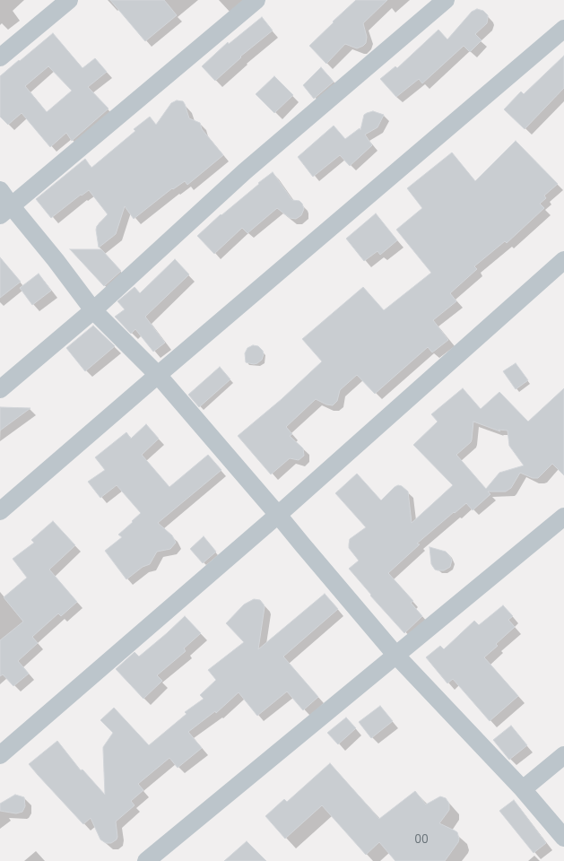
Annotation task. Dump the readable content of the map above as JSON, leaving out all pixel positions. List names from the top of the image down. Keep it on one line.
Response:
{"house_numbers":["00"]}
